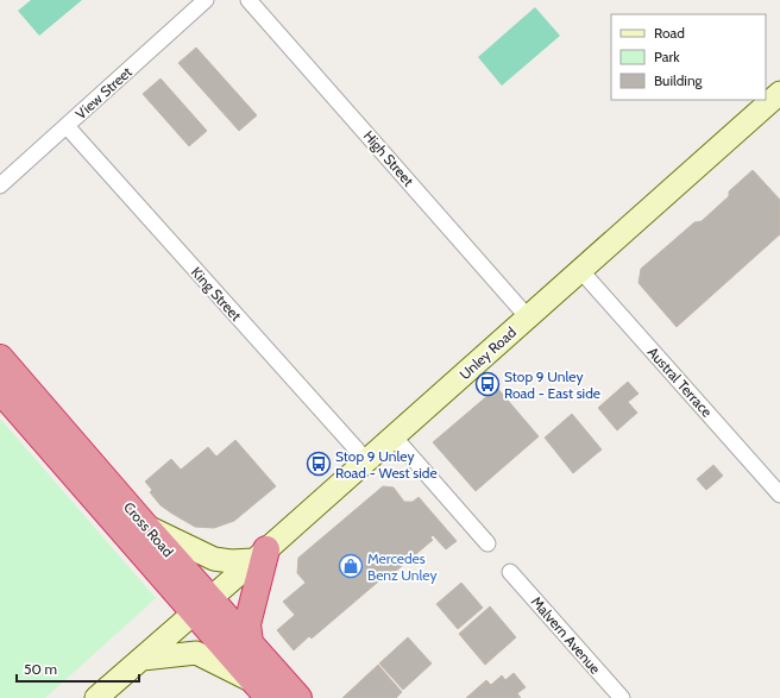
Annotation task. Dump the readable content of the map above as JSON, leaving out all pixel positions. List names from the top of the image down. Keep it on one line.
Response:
{"streets":{"highway":["Cross Road"],"main road":["Unley Road"],"street":["View Street","High Street","King Street","Austral Terrace","Malvern Avenue"]},"crossings":[["View Street","King Street"],["High Street","Unley Road"],["King Street","Unley Road"],["Unley Road","Austral Terrace"],["Unley Road","Cross Road"]],"places":{"bus stop":["Stop 9 Unley Road - East side","Stop 9 Unley Road - West side"],"shop":["Mercedes Benz Unley"]},"legend":["Road","Park","Building"],"scale_bar":"50 m"}
